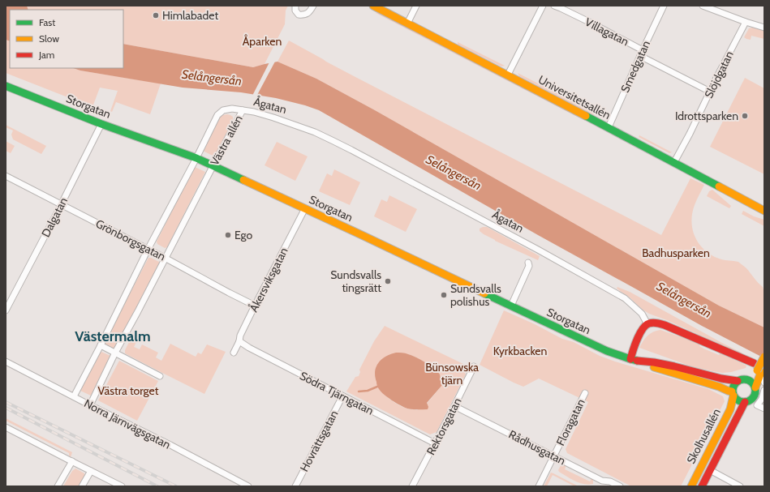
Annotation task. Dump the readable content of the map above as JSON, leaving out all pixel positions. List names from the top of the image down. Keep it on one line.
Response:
{"streets":{"street":["Villagatan","Smedgatan","Slöjdgatan","Universitetsallén","Ågatan","Storgatan","Västra allén","Dalgatan","Grönborgsgatan","Åkersviksgatan","Södra Tjärngatan","Floragatan","Norra Järnvägsgatan","Rektorsgatan","Skolhusallén","Hovrättsgatan","Rådhusgatan"]},"crossings":[["Villagatan","Smedgatan"],["Smedgatan","Universitetsallén"],["Slöjdgatan","Universitetsallén"],["Ågatan","Västra allén"],["Storgatan","Västra allén"],["Storgatan","Dalgatan"],["Storgatan","Åkersviksgatan"],["Storgatan","Skolhusallén"],["Västra allén","Grönborgsgatan"],["Västra allén","Norra Järnvägsgatan"],["Dalgatan","Grönborgsgatan"],["Grönborgsgatan","Åkersviksgatan"],["Åkersviksgatan","Södra Tjärngatan"],["Södra Tjärngatan","Rektorsgatan"],["Södra Tjärngatan","Hovrättsgatan"],["Floragatan","Rådhusgatan"],["Rektorsgatan","Rådhusgatan"]],"districts":["Västermalm"],"water":["Selångersån"],"parks":["Åparken","Badhusparken","Kyrkbacken","Bünsowska tjärn","Västra torget"],"places":["Himlabadet","Idrottsparken","Ego","Sundsvalls tingsrätt","Sundsvalls polishus"],"legend":["Fast","Slow","Jam"]}
